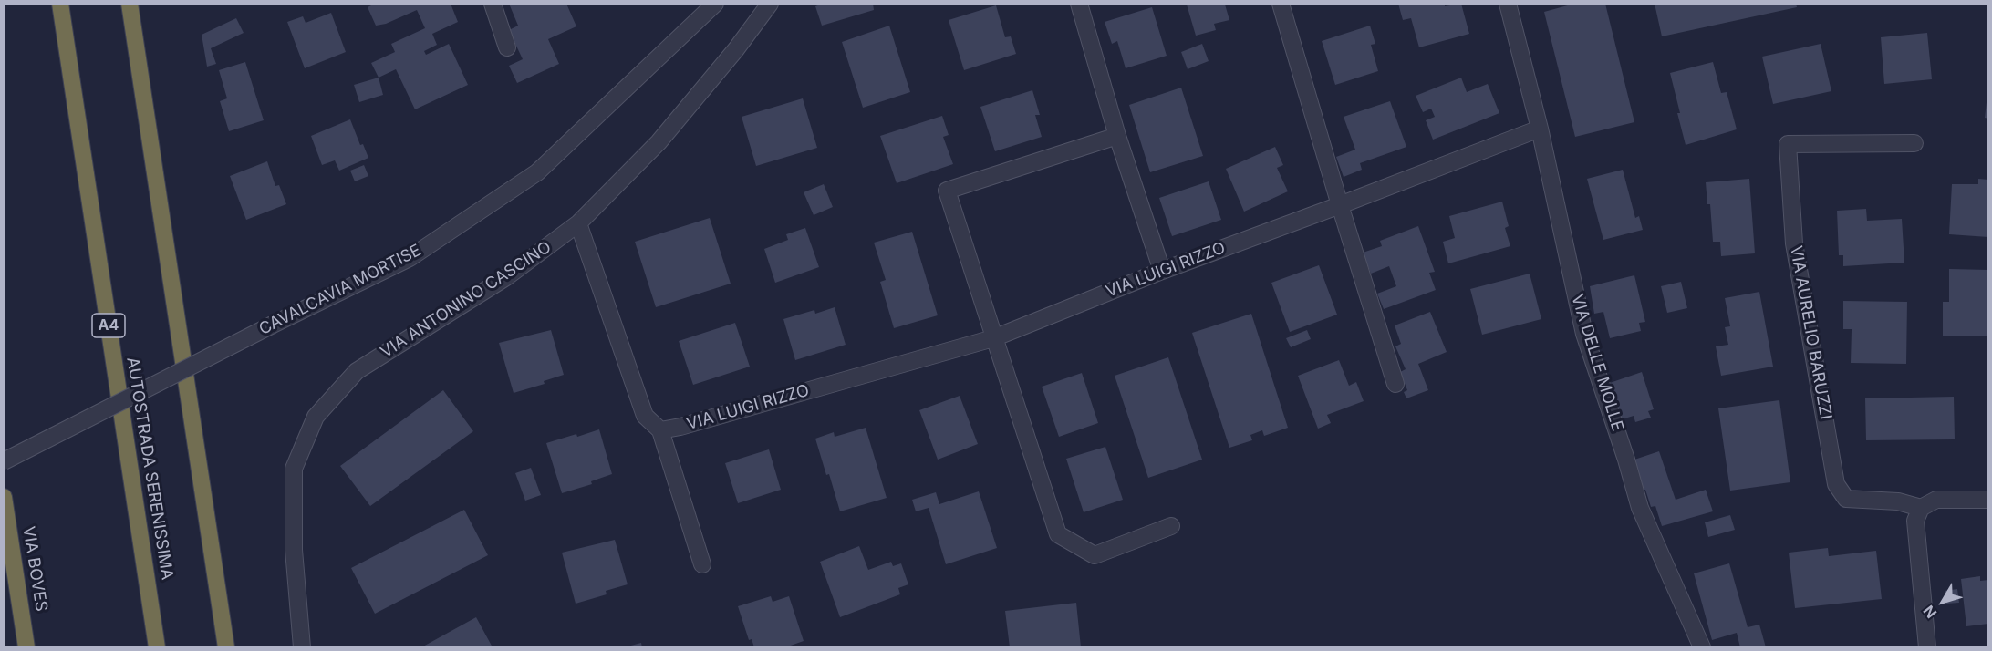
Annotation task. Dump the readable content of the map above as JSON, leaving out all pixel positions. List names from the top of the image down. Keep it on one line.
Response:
{"streets":{"highway":["A4","AUTOSTRADA SERENISSIMA","VIA BOVES"],"street":["VIA LUIGI RIZZO","CAVALCAVIA MORTISE","VIA ANTONINO CASCINO","VIA AURELIO BARUZZI","VIA DELLE MOLLE"]},"crossings":[["VIA LUIGI RIZZO","VIA DELLE MOLLE"]],"north":"bottom left"}
